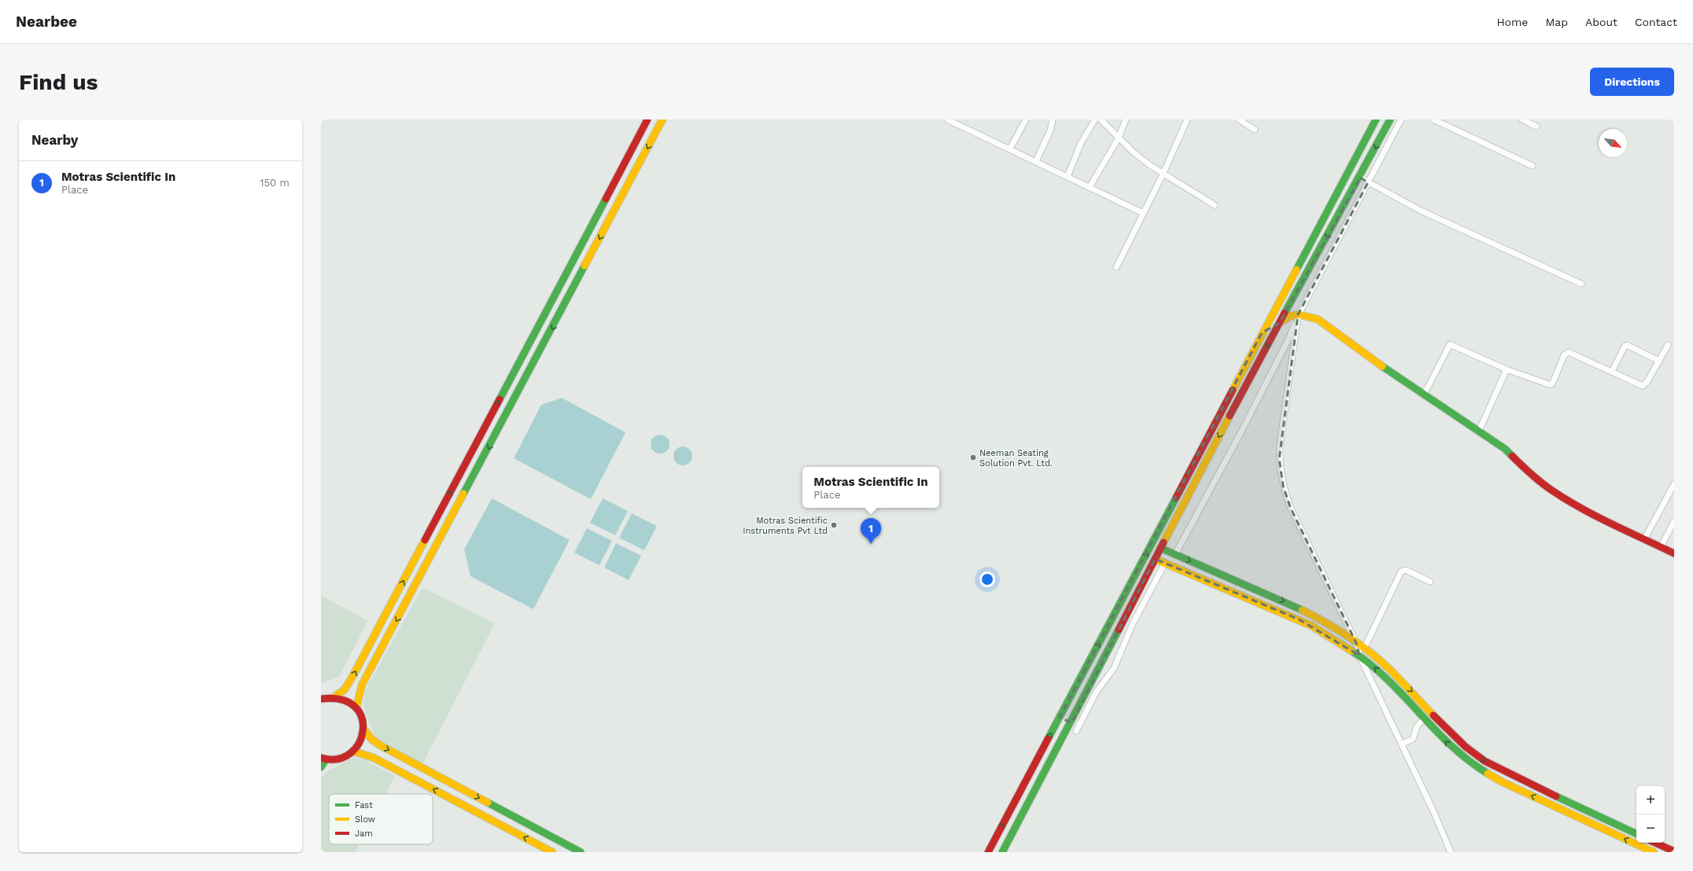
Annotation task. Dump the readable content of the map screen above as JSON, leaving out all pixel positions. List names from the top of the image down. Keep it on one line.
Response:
{"places":["Neeman Seating Solution Pvt. Ltd.","Motras Scientific Instruments Pvt Ltd"],"legend":["Fast","Slow","Jam"],"north":"bottom right","page":{"header":"Nearbee","nav":["Home","Map","About","Contact"],"buttons":"Directions","title":"Find us","heading":"Nearby","list":[{"mark":"1","name":"Motras Scientific In","note":"Place","value":"150 m"}],"popup":["Motras Scientific In","Place"],"pins":"1","map_buttons":["+","−"]}}
